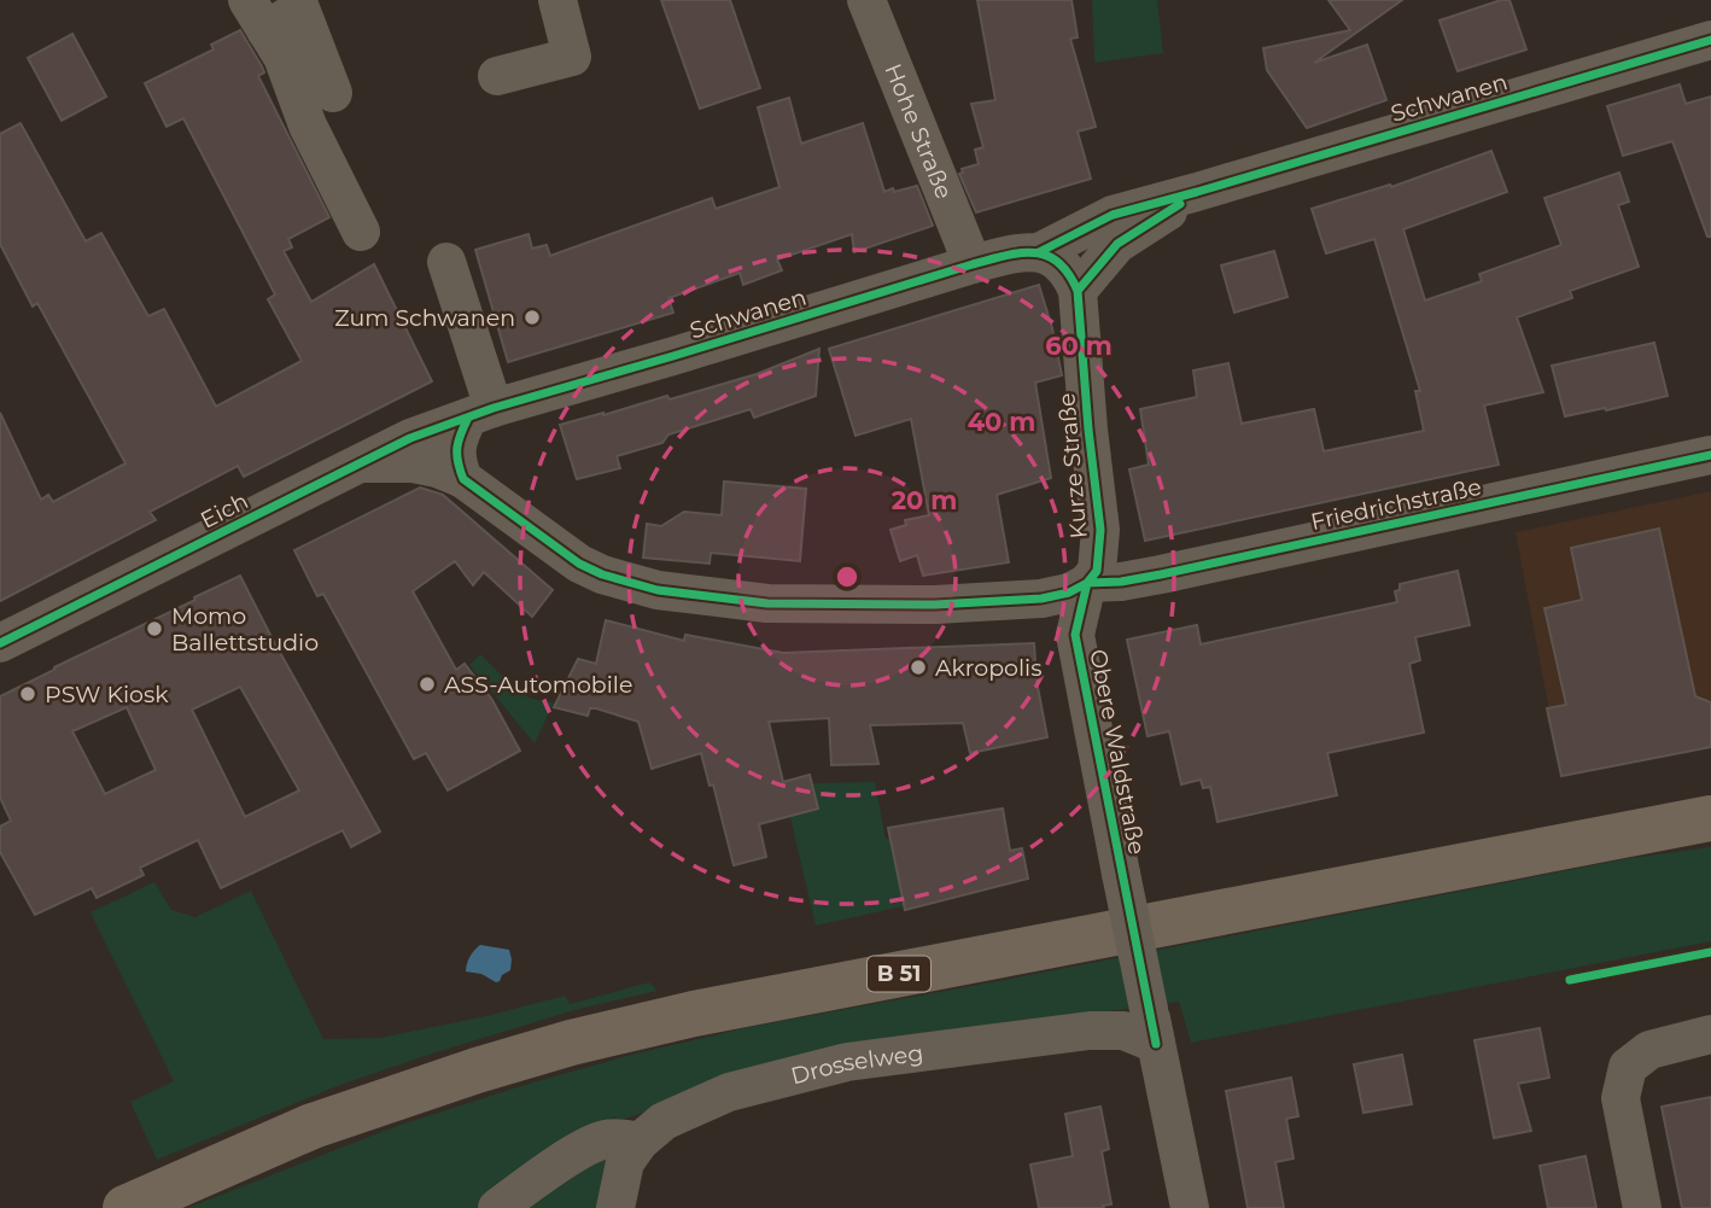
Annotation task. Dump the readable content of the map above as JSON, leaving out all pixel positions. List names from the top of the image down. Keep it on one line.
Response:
{"streets":{"main road":["B 51"],"street":["Schwanen","Hohe Straße","Kurze Straße","Friedrichstraße","Eich","Obere Waldstraße","Drosselweg"]},"crossings":[["Schwanen","Hohe Straße"],["Schwanen","Kurze Straße"],["Schwanen","Eich"],["Kurze Straße","Friedrichstraße"],["Kurze Straße","Obere Waldstraße"],["Friedrichstraße","Obere Waldstraße"],["Obere Waldstraße","Drosselweg"]],"places":["Zum Schwanen","Momo Ballettstudio","Akropolis","ASS-Automobile","PSW Kiosk"],"rings":["60 m","40 m","20 m"]}
